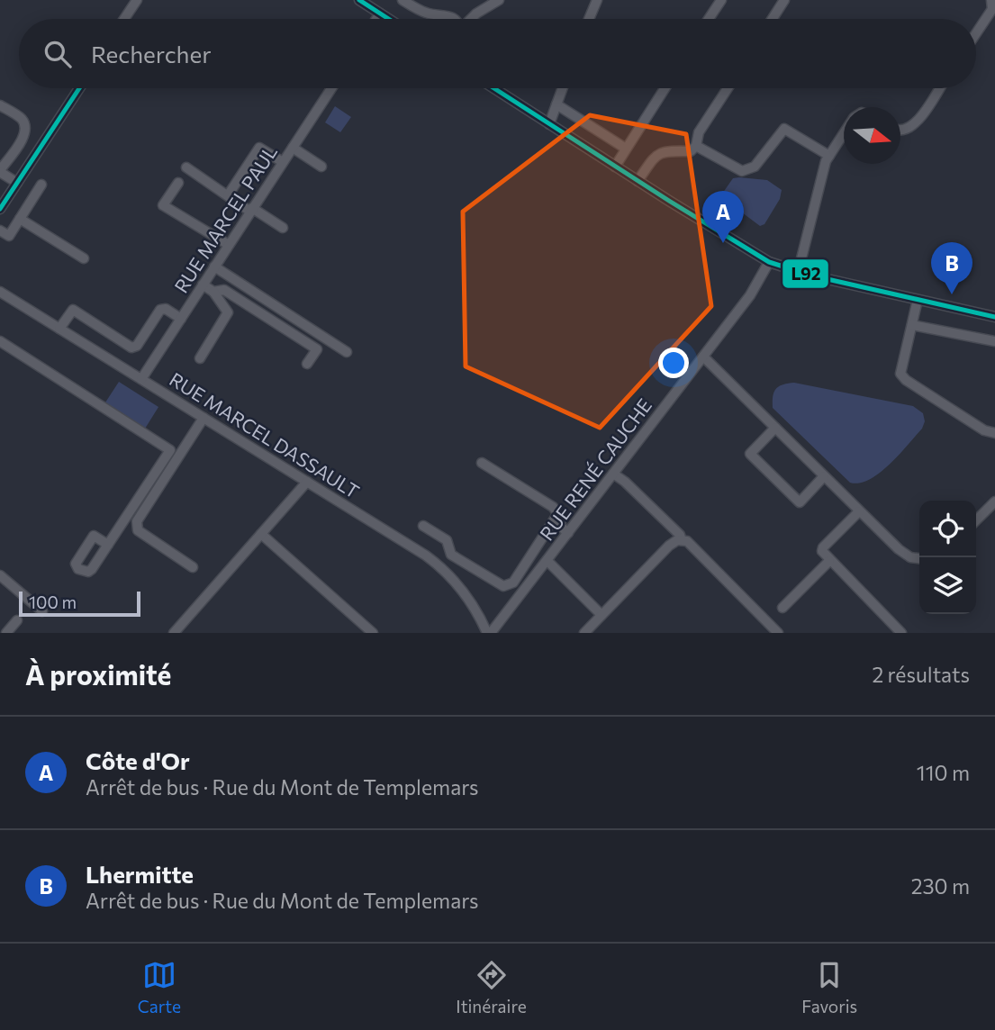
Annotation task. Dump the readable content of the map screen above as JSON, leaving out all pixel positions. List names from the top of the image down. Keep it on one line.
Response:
{"streets":{"street":["RUE MARCEL PAUL","RUE MARCEL DASSAULT","RUE RENÉ CAUCHE"]},"crossings":[["RUE MARCEL PAUL","RUE MARCEL DASSAULT"],["RUE MARCEL DASSAULT","RUE RENÉ CAUCHE"]],"lines":["transit line L92"],"scale_bar":"100 m","north":"right","page":{"search":"Rechercher","pins":["A","B"],"scale":"100 m","heading":["À proximité","2 résultats"],"list":[{"mark":"A","name":"Côte d'Or","note":"Arrêt de bus · Rue du Mont de Templemars","value":"110 m"},{"mark":"B","name":"Lhermitte","note":"Arrêt de bus · Rue du Mont de Templemars","value":"230 m"}],"nav":["Carte","Itinéraire","Favoris"]}}
